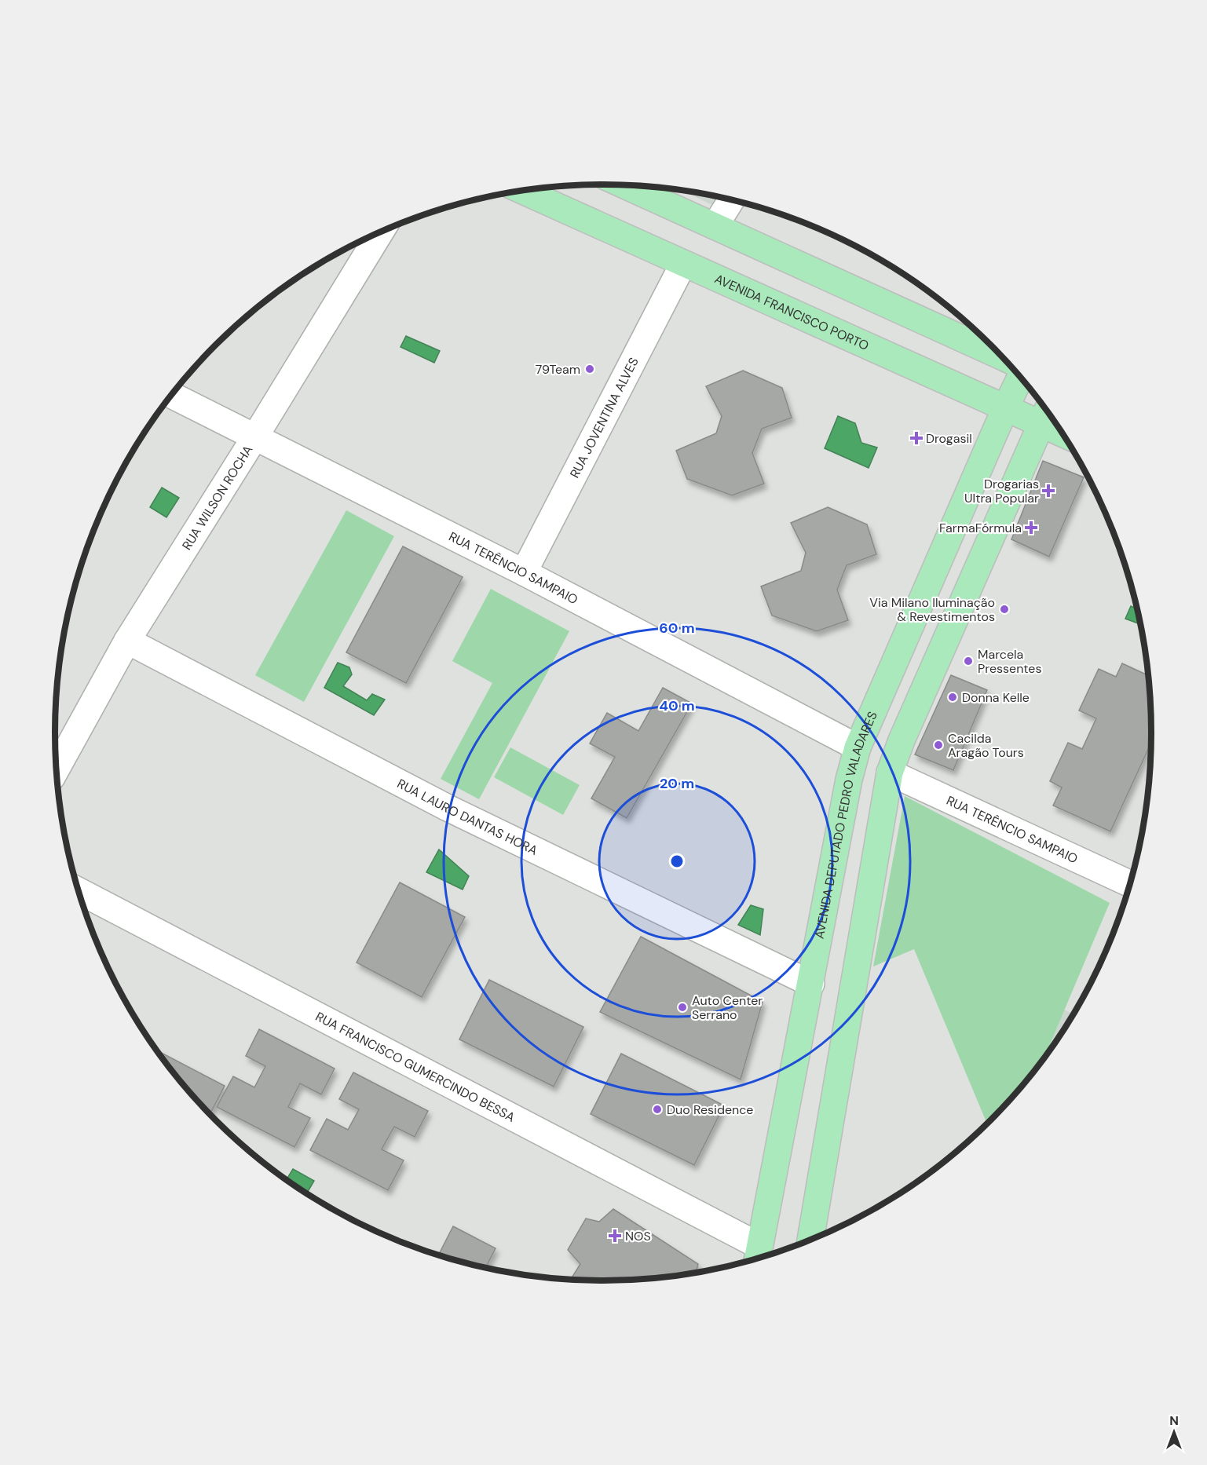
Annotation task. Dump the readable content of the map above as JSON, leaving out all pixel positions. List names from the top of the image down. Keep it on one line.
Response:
{"streets":{"main road":["AVENIDA FRANCISCO PORTO","AVENIDA DEPUTADO PEDRO VALADARES"],"street":["RUA JOVENTINA ALVES","RUA WILSON ROCHA","RUA TERÊNCIO SAMPAIO","RUA LAURO DANTAS HORA","RUA FRANCISCO GUMERCINDO BESSA"]},"crossings":[["AVENIDA FRANCISCO PORTO","RUA JOVENTINA ALVES"],["AVENIDA FRANCISCO PORTO","AVENIDA DEPUTADO PEDRO VALADARES"],["RUA JOVENTINA ALVES","RUA TERÊNCIO SAMPAIO"],["RUA WILSON ROCHA","RUA TERÊNCIO SAMPAIO"],["RUA WILSON ROCHA","RUA LAURO DANTAS HORA"],["RUA TERÊNCIO SAMPAIO","AVENIDA DEPUTADO PEDRO VALADARES"],["RUA LAURO DANTAS HORA","AVENIDA DEPUTADO PEDRO VALADARES"],["AVENIDA DEPUTADO PEDRO VALADARES","RUA FRANCISCO GUMERCINDO BESSA"]],"places":{"other":["79Team","Via Milano Iluminação & Revestimentos","Marcela Pressentes","Donna Kelle","Cacilda Aragão Tours","Auto Center Serrano","Duo Residence"],"health":["Drogasil","Drogarias Ultra Popular","FarmaFórmula","NOS"]},"north":"top","rings":["60 m","40 m","20 m"]}
